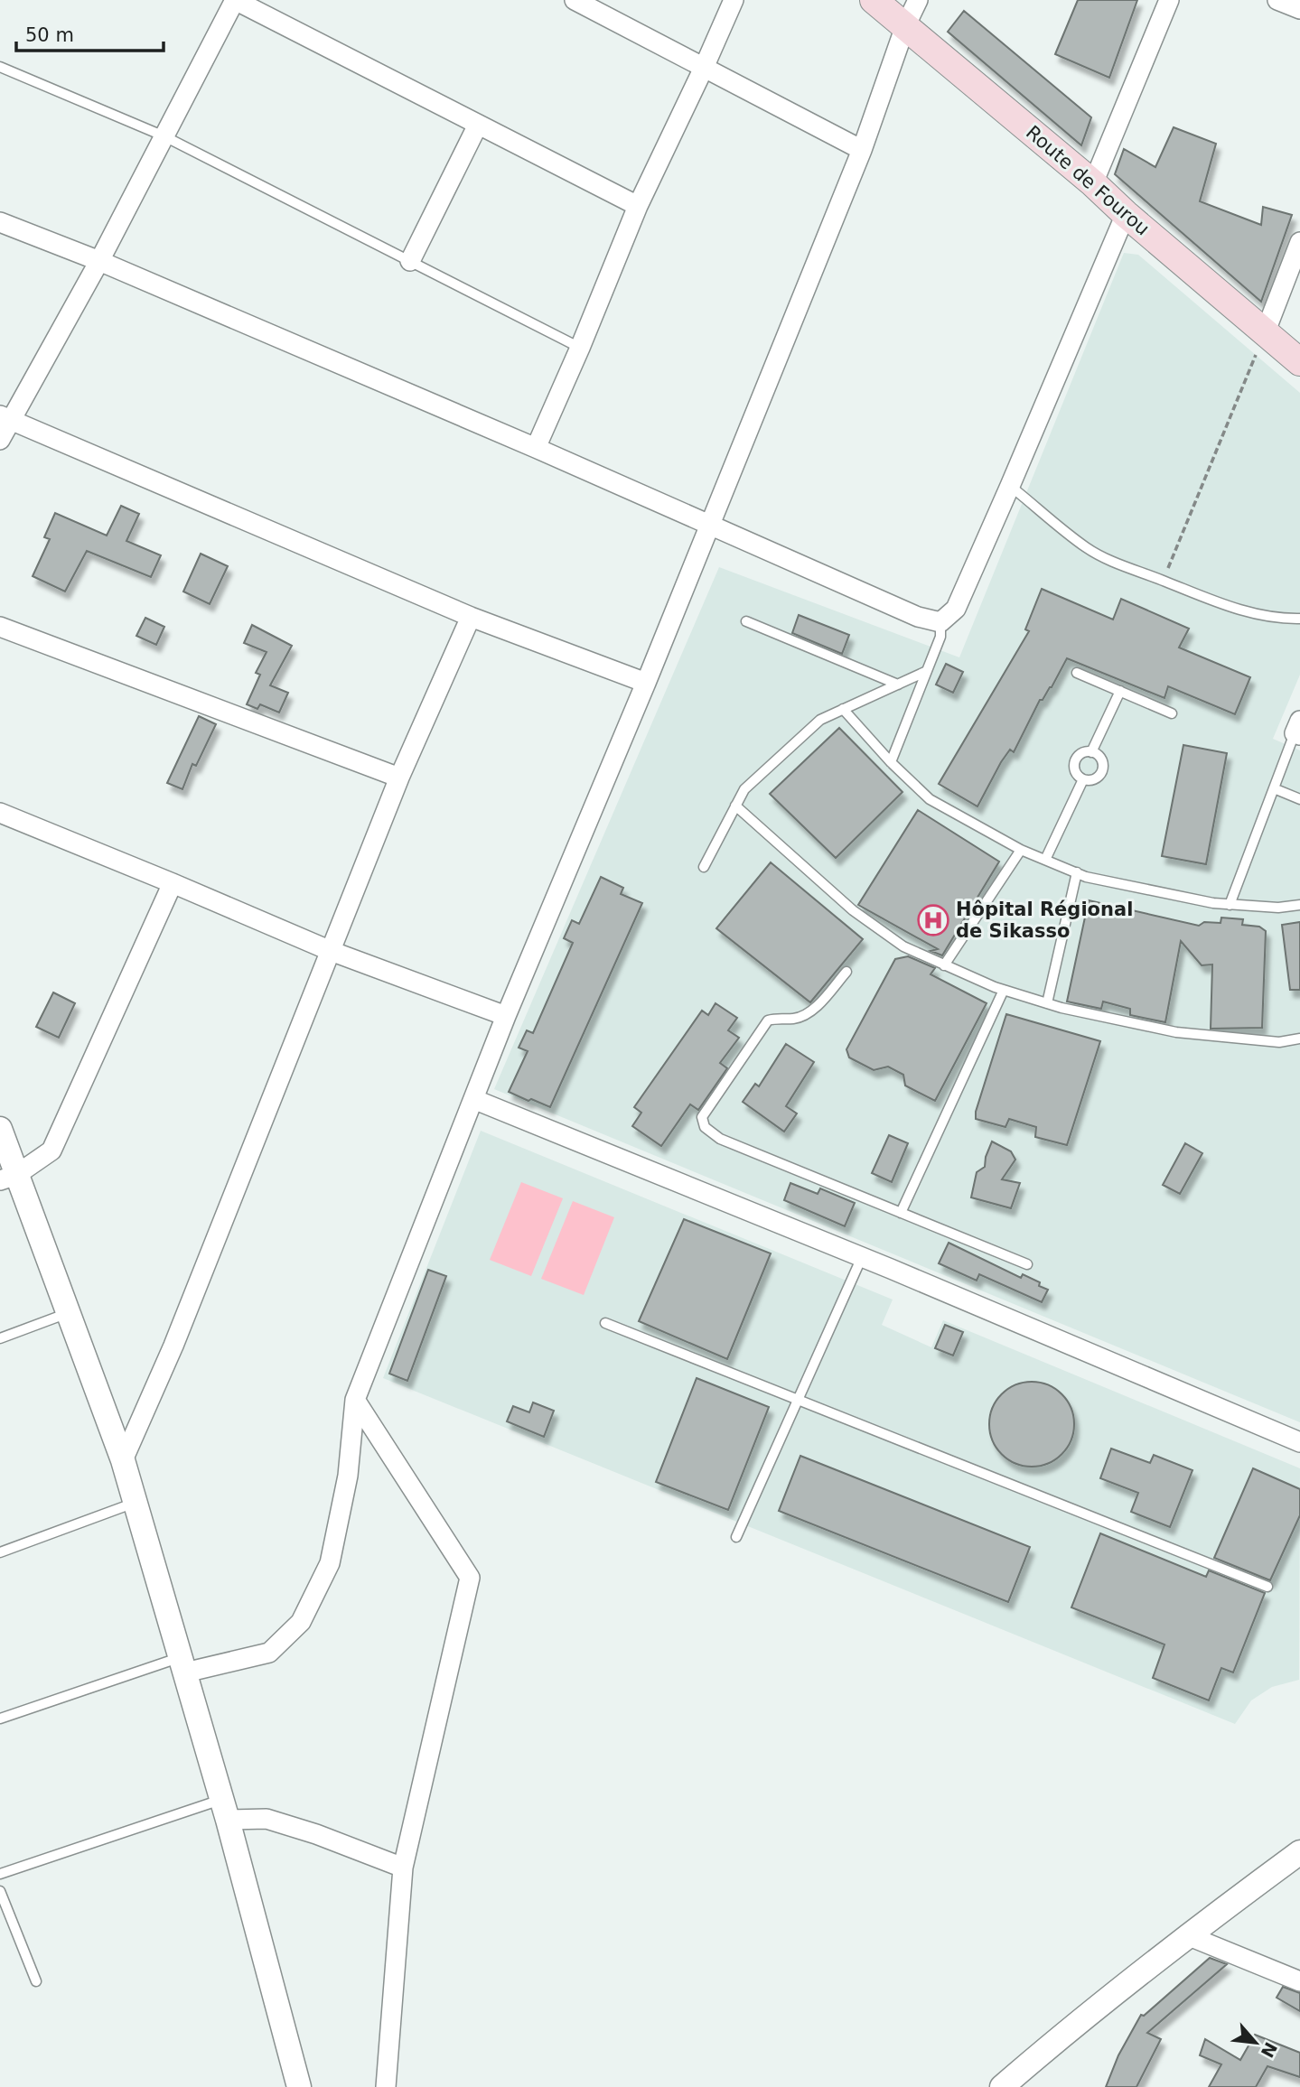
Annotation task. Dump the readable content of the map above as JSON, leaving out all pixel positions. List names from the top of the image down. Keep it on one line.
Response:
{"streets":{"main road":["Route de Fourou"]},"places":{"hospital":["Hôpital Régional de Sikasso"]},"scale_bar":"50 m","north":"bottom right"}
